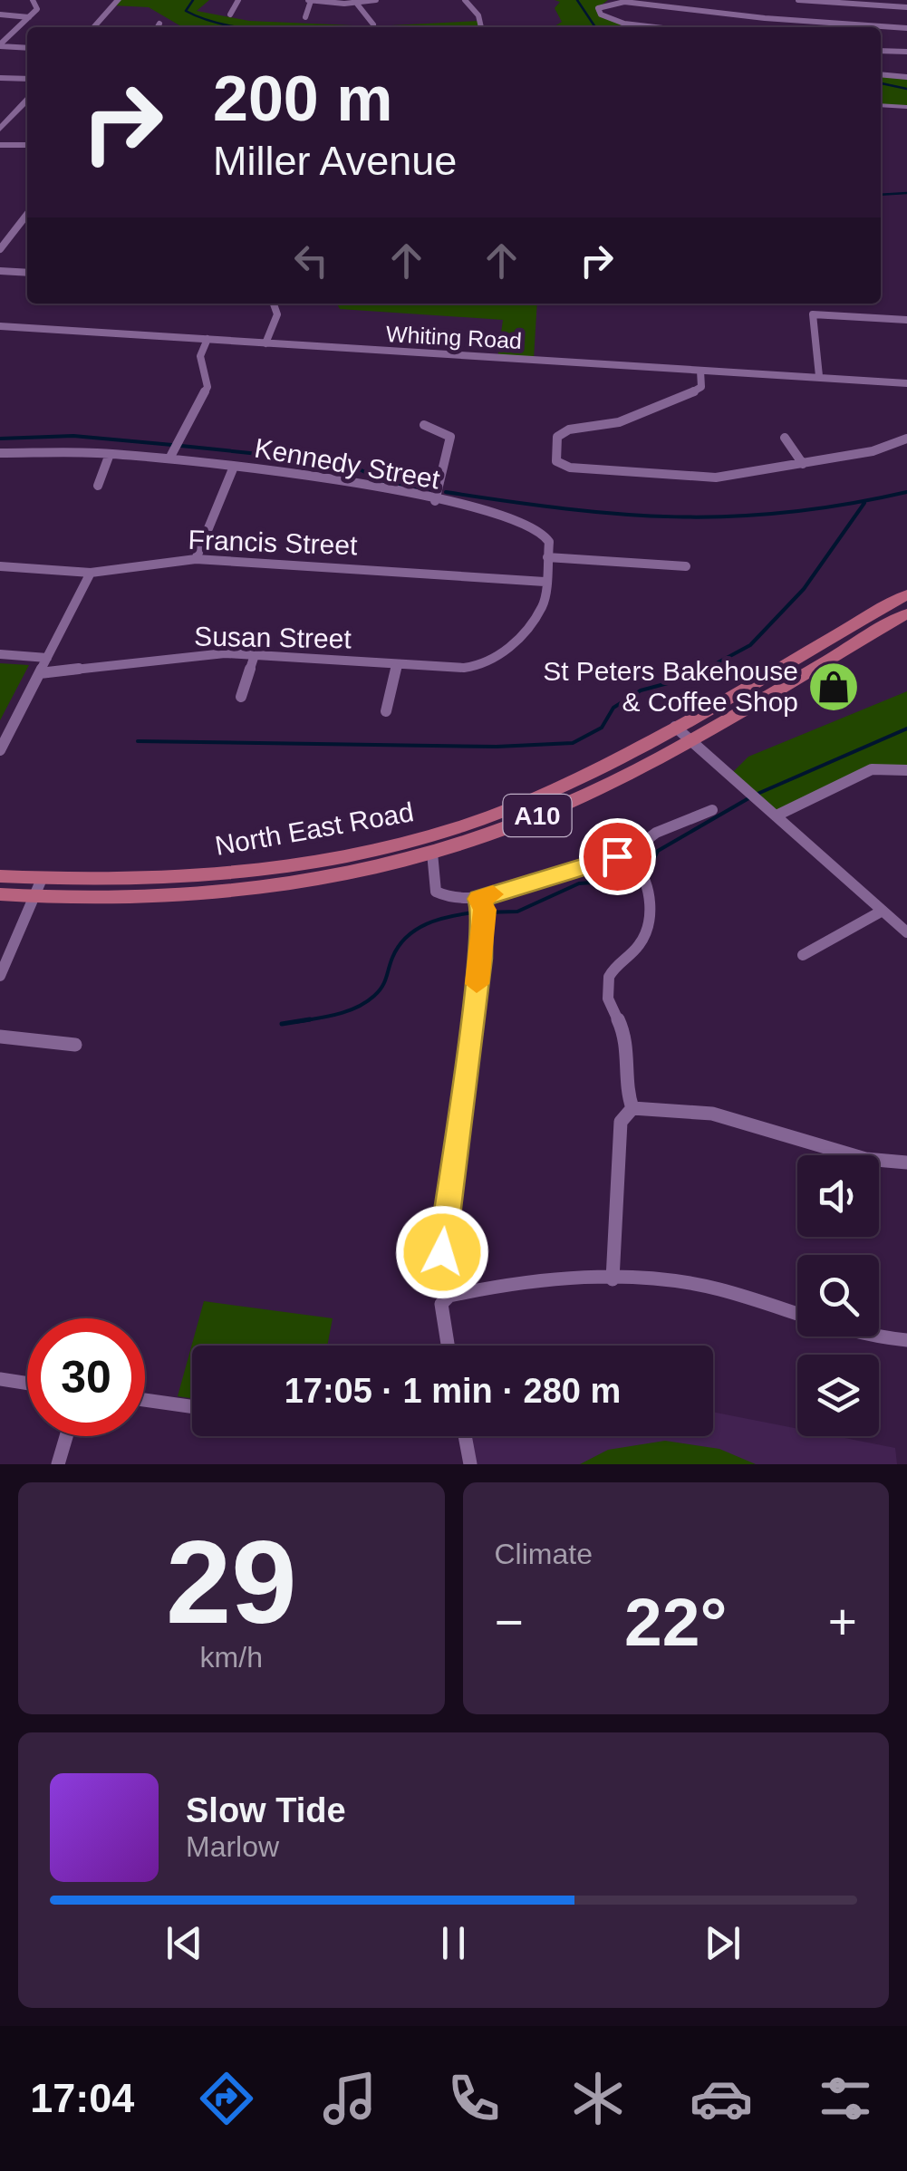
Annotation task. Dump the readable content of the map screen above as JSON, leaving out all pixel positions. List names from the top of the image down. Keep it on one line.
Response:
{"streets":{"main road":["A10","North East Road"],"street":["Whiting Road","Kennedy Street","Francis Street","Susan Street"]},"crossings":[["Francis Street","Susan Street"]],"places":{"shop":["St Peters Bakehouse & Coffee Shop"]},"page":{"turn":["200 m","Miller Avenue"],"limit":"30","trip":"17:05 · 1 min · 280 m","tile":[["29","km/h"],"Climate"],"heat":["−","22°","+"],"song":["Slow Tide","Marlow"],"tabs":"17:04"}}
